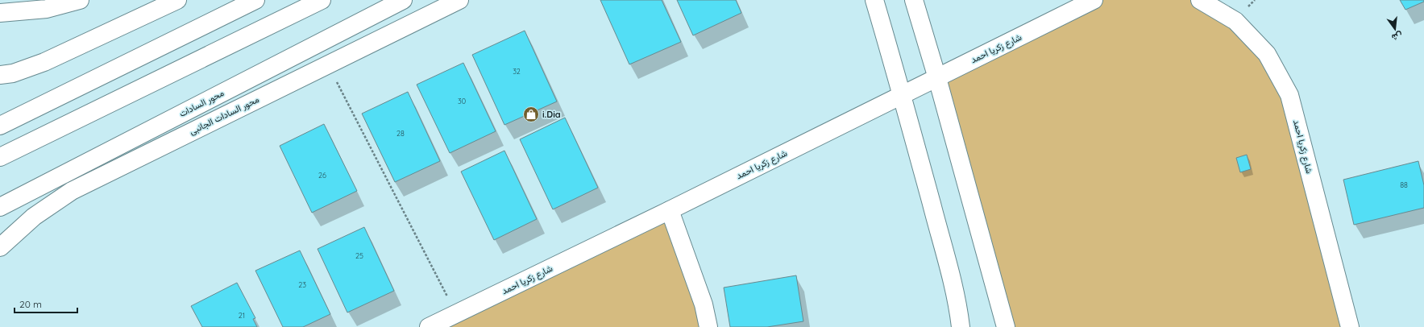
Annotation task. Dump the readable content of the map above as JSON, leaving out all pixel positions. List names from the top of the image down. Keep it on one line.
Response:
{"streets":{"street":["شارع زكريا احمد","محور السادات","محور السادات الجانبى"]},"places":{"shop":["i.Dia"]},"house_numbers":["32","30","28","26","88","25","23","21"],"scale_bar":"20 m","north":"bottom"}
